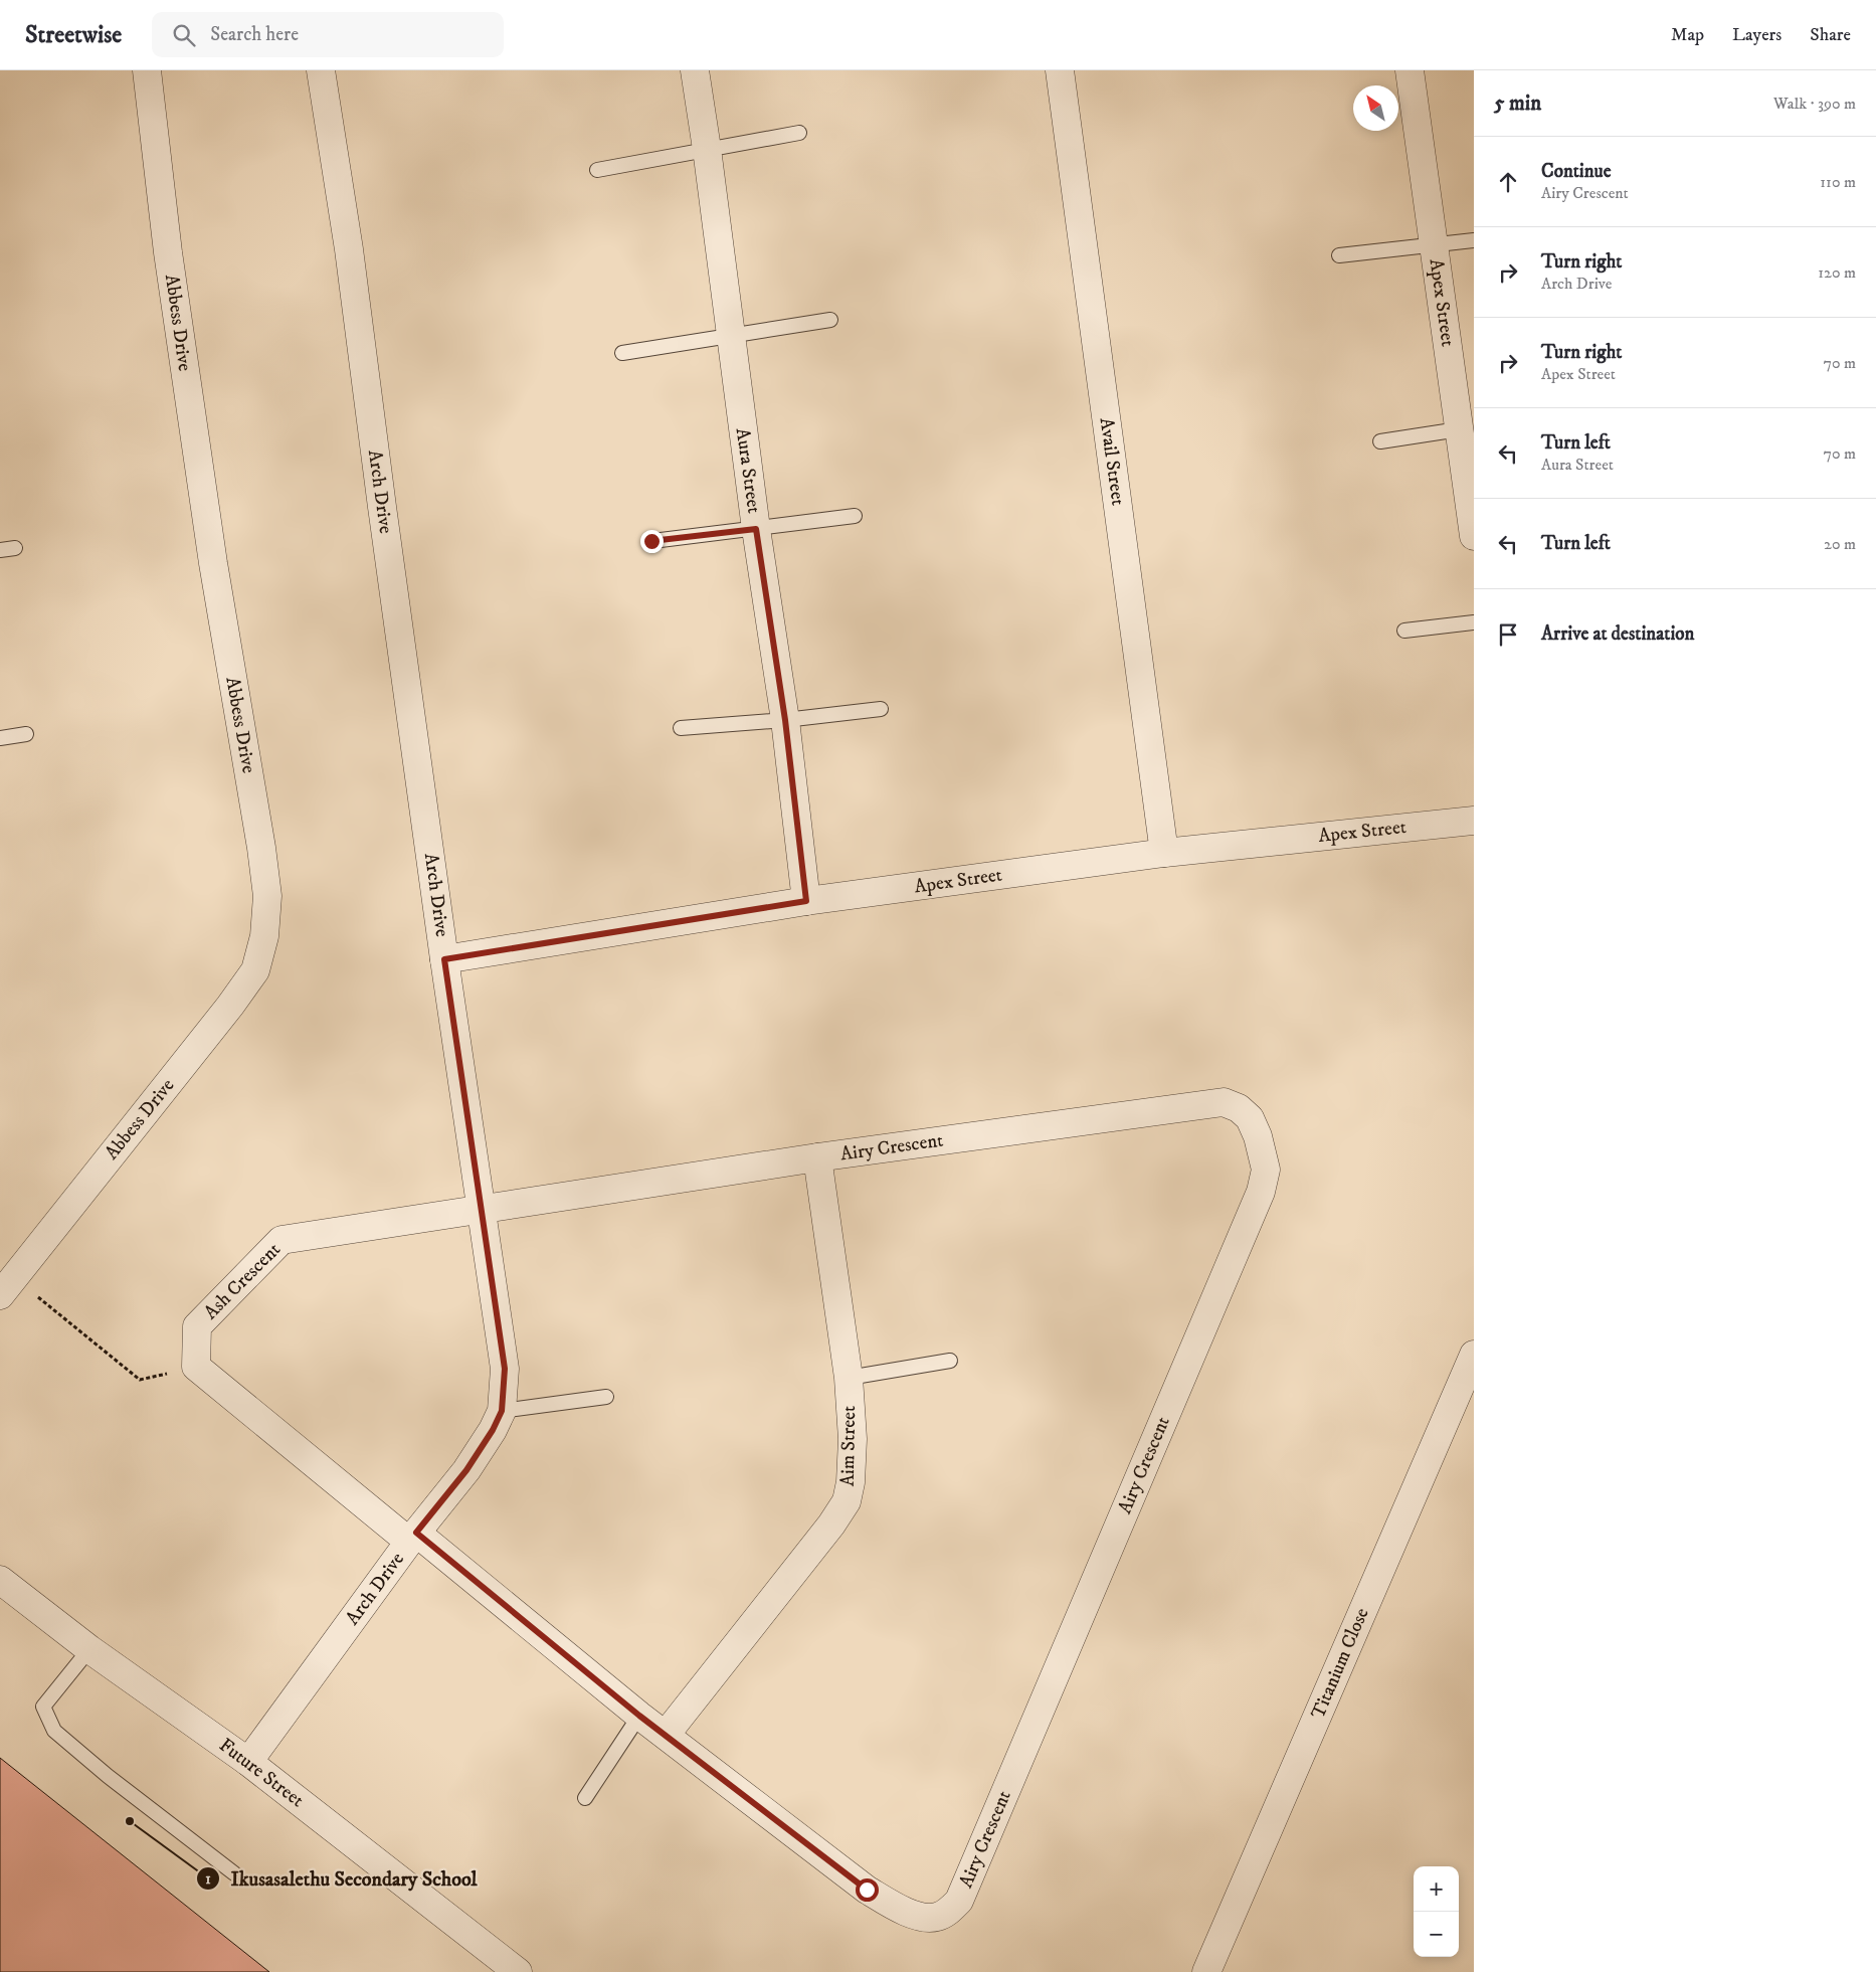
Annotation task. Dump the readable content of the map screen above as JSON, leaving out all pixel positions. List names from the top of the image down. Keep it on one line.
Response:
{"streets":{"street":["Apex Street","Abbess Drive","Avail Street","Aura Street","Arch Drive","Airy Crescent","Ash Crescent","Aim Street","Titanium Close","Future Street"]},"crossings":[["Apex Street","Avail Street"],["Apex Street","Aura Street"],["Apex Street","Arch Drive"],["Arch Drive","Airy Crescent"],["Arch Drive","Ash Crescent"],["Arch Drive","Future Street"],["Airy Crescent","Ash Crescent"],["Airy Crescent","Aim Street"]],"places":["Ikusasalethu Secondary School"],"north":"top left","page":{"header":"Streetwise","search":"Search here","nav":["Map","Layers","Share"],"heading":["5 min","Walk · 390 m"],"list":[["Continue","Airy Crescent","110 m"],["Turn right","Arch Drive","120 m"],["Turn right","Apex Street","70 m"],["Turn left","Aura Street","70 m"],["Turn left","20 m"],"Arrive at destination"],"map_buttons":["+","−"]}}
